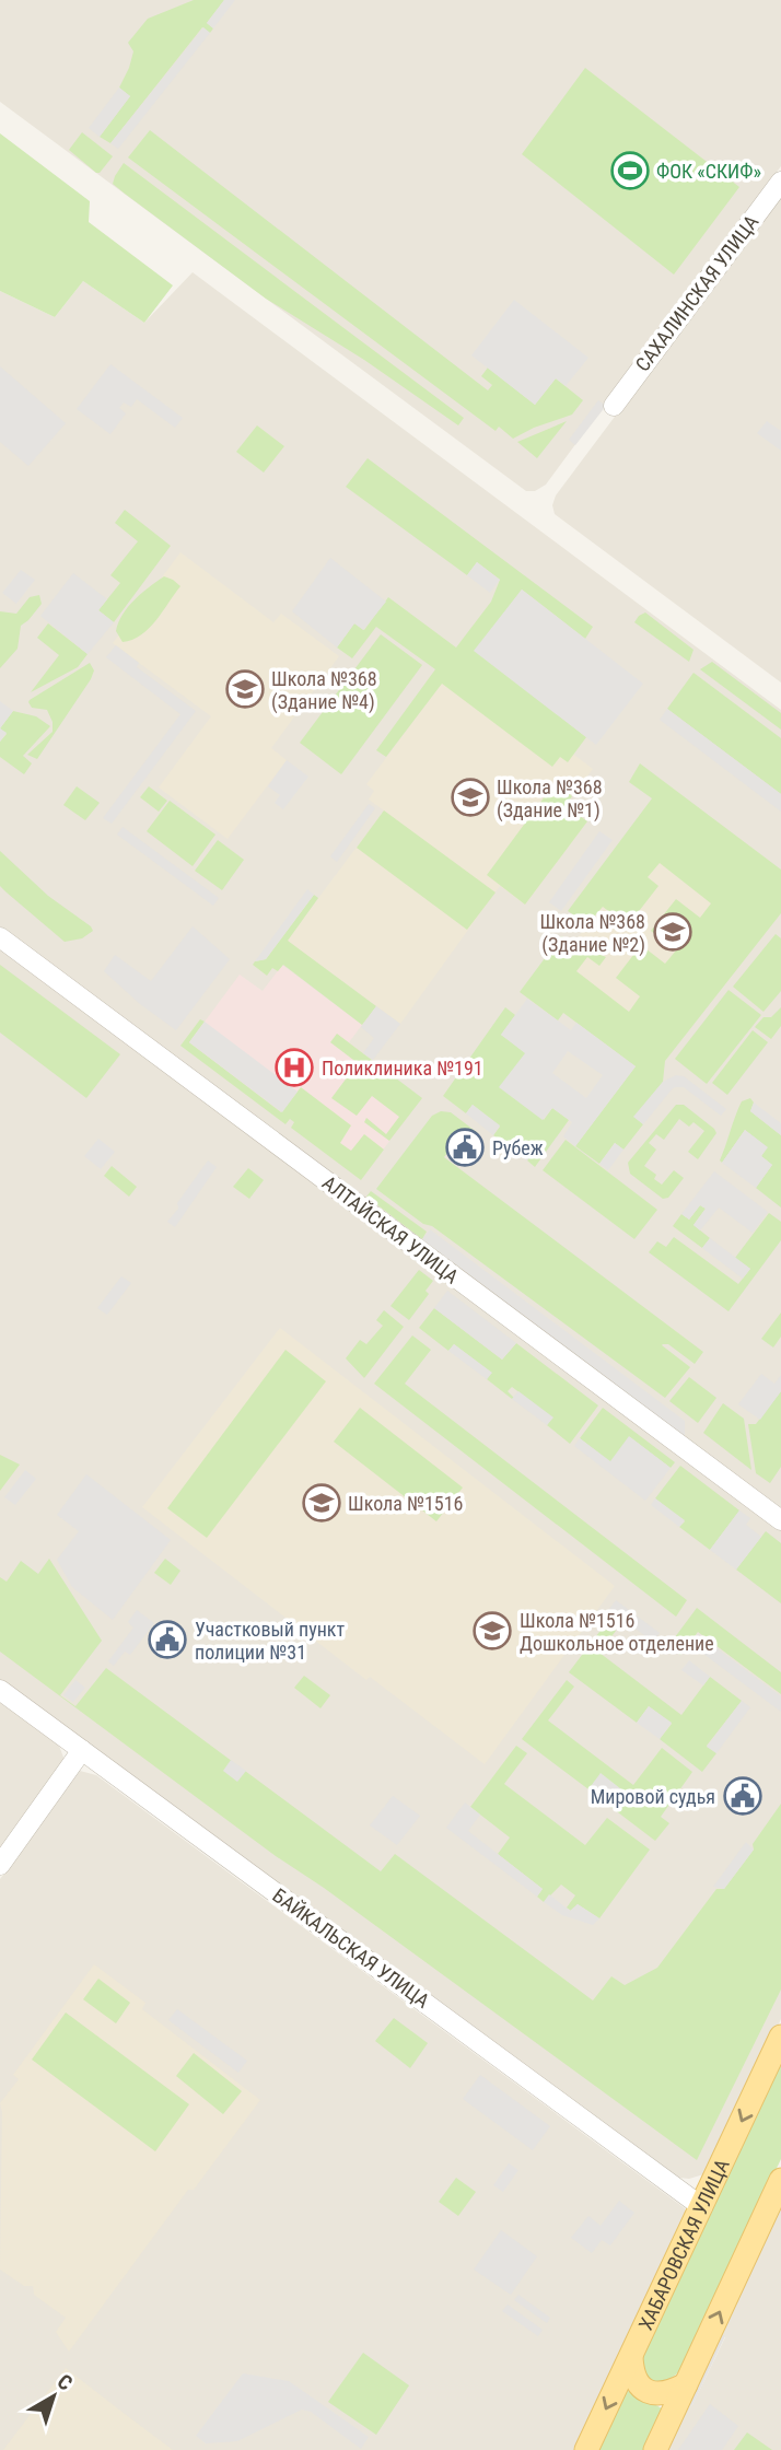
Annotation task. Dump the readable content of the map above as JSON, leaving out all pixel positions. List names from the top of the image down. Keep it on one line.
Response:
{"streets":{"main road":["ХАБАРОВСКАЯ УЛИЦА"],"street":["САХАЛИНСКАЯ УЛИЦА","АЛТАЙСКАЯ УЛИЦА","БАЙКАЛЬСКАЯ УЛИЦА"]},"crossings":[["БАЙКАЛЬСКАЯ УЛИЦА","ХАБАРОВСКАЯ УЛИЦА"]],"places":{"sports":["ФОК «СКИФ»"],"school or university":["Школа №368 (Здание №4)","Школа №368 (Здание №1)","Школа №368 (Здание №2)","Школа №1516","Школа №1516 Дошкольное отделение"],"hospital":["Поликлиника №191"],"public building":["Рубеж","Участковый пункт полиции №31","Мировой судья"]},"north":"top right"}
